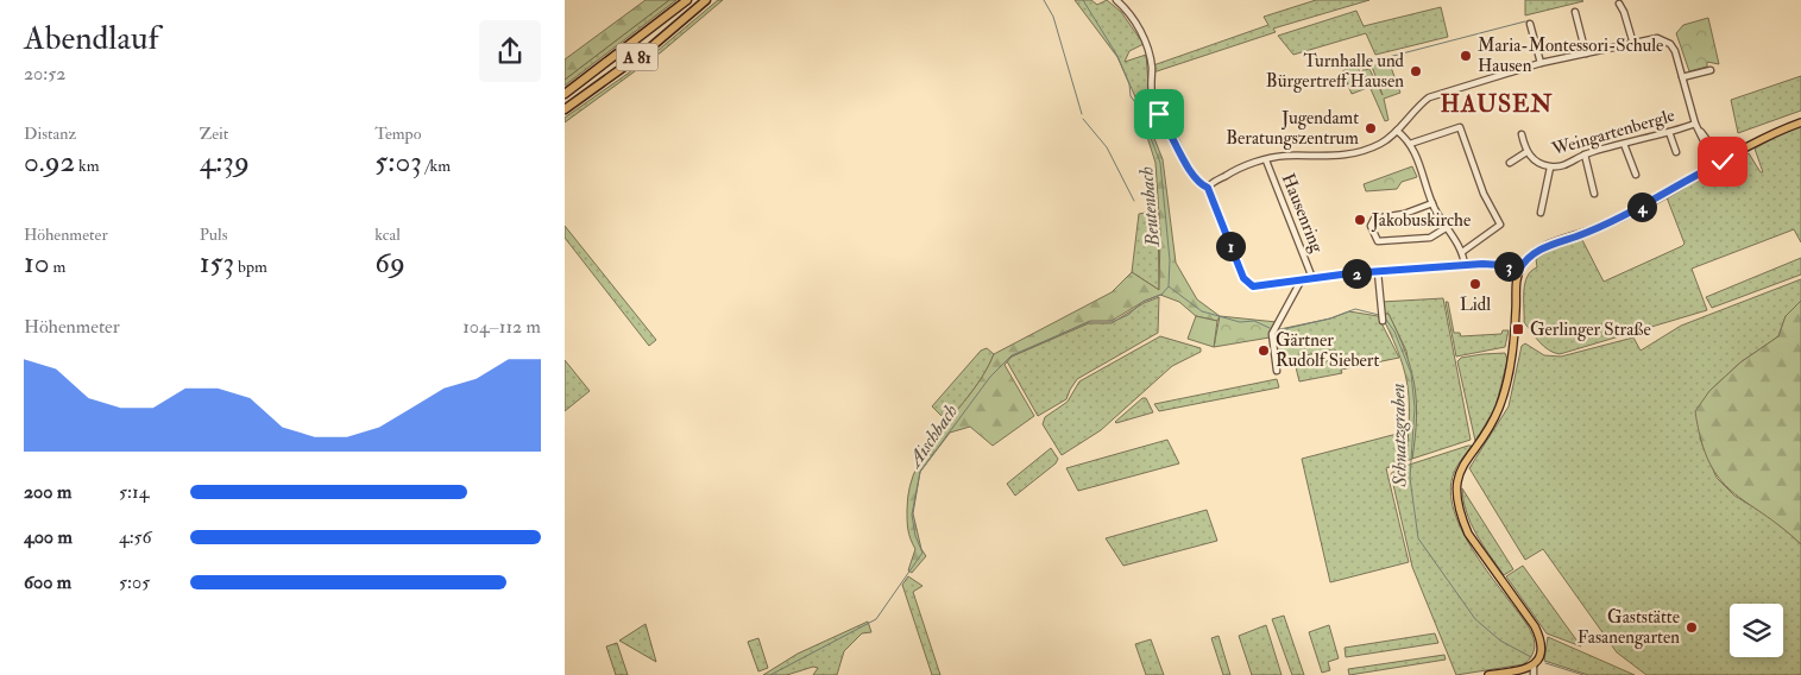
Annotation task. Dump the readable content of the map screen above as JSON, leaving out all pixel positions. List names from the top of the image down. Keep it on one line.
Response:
{"streets":{"highway":["A 81"],"street":["Weingartenbergle","Hausenring"]},"crossings":[["Weingartenbergle","Hausenring"]],"districts":["HAUSEN"],"water":["Beutenbach","Aischbach","Schnatzgraben"],"places":{"other":["Maria-Montessori-Schule Hausen","Turnhalle und Bürgertreff Hausen","Jugendamt Beratungszentrum","Jakobuskirche","Lidl","Gärtner Rudolf Siebert","Gaststätte Fasanengarten"],"transit":["Gerlinger Straße"]},"page":{"heading":["Abendlauf","20:52"],"stats":[["Distanz","0.92 km"],["Zeit","4:39"],["Tempo","5:03 /km"],["Höhenmeter","10 m"],["Puls","153 bpm"],["kcal","69"]],"pins":["4","1","3","2"],"chart":["Höhenmeter","104–112 m"],"list":[{"name":"200 m","note":"5:14"},{"name":"400 m","note":"4:56"},{"name":"600 m","note":"5:05"}]}}
